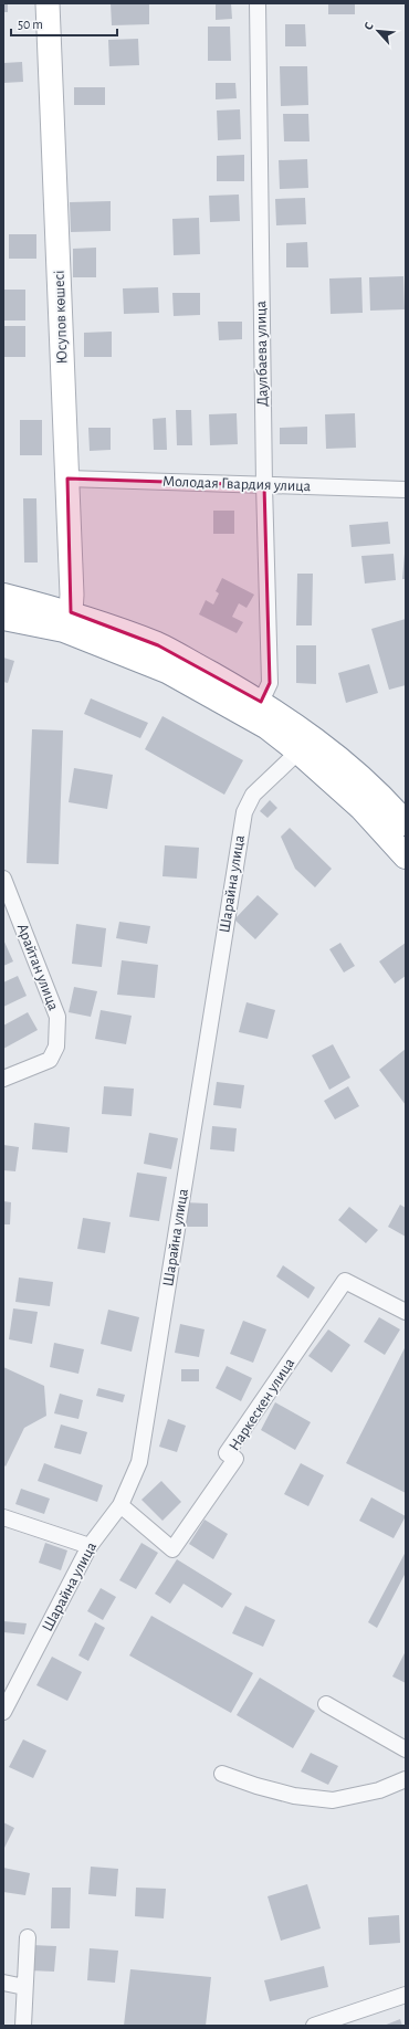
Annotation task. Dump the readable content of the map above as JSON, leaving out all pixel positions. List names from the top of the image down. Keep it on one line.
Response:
{"streets":{"street":["Юсупов көшесі","Даулбаева улица","Молодая Гвардия улица","Шарайна улица","Арайтан улица","Наркескен улица"]},"crossings":[["Юсупов көшесі","Молодая Гвардия улица"],["Даулбаева улица","Молодая Гвардия улица"],["Шарайна улица","Наркескен улица"]],"scale_bar":"50 m","north":"top left"}
